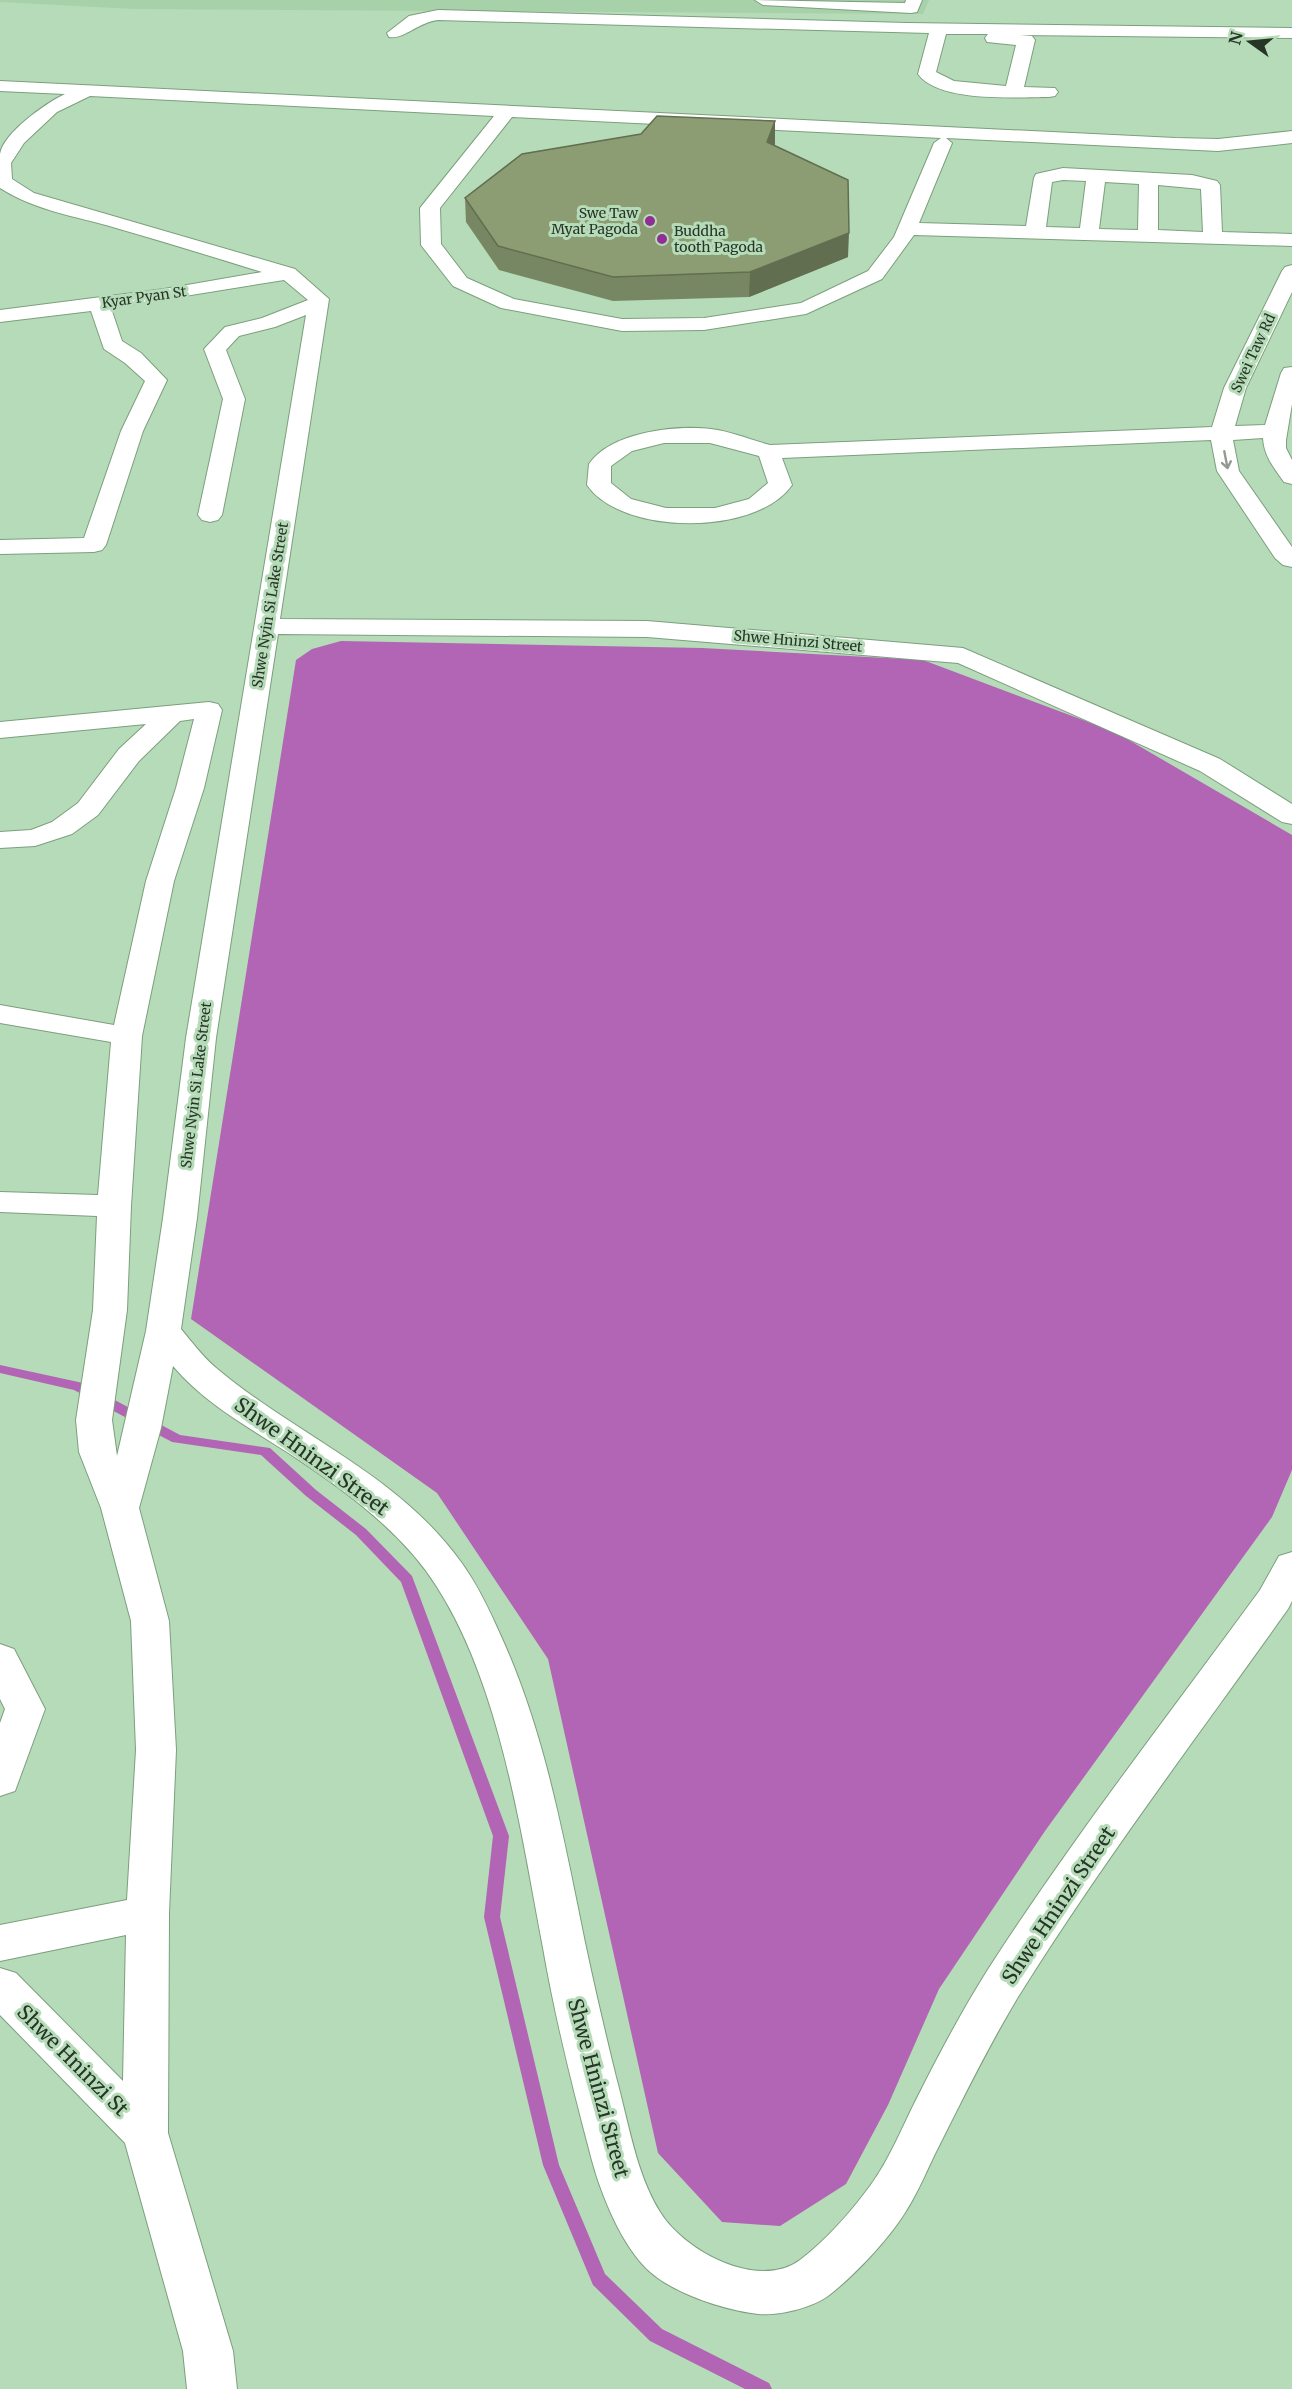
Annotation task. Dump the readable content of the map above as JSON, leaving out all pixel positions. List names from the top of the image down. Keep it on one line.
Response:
{"streets":{"street":["Kyar Pyan St","Swei Taw Rd","Shwe Nyin Si Lake Street","Shwe Hninzi Street","Shwe Hninzi St"]},"crossings":[["Shwe Nyin Si Lake Street","Shwe Hninzi Street"]],"places":["Swe Taw Myat Pagoda","Buddha tooth Pagoda"],"north":"left"}
